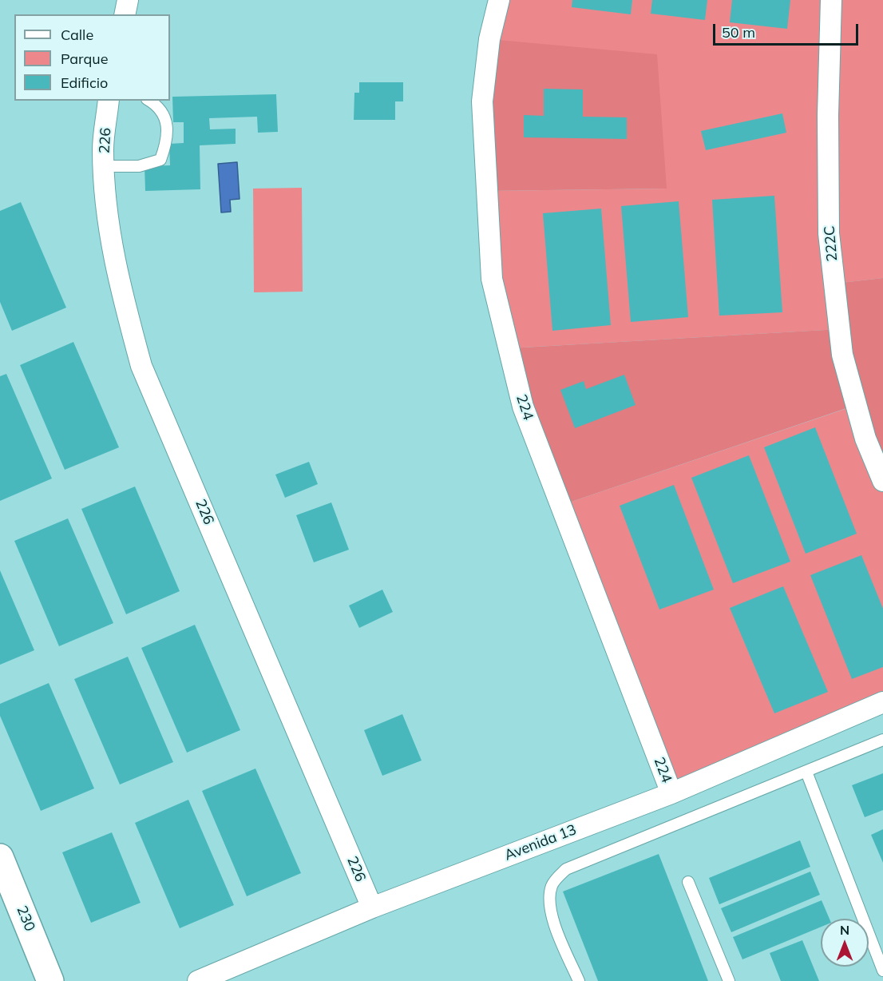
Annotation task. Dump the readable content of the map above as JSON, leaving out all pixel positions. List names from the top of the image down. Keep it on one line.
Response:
{"streets":{"street":["226","222C","224","Avenida 13","230"]},"crossings":[["226","Avenida 13"],["224","Avenida 13"]],"legend":["Calle","Parque","Edificio"],"scale_bar":"50 m","north":"top"}
